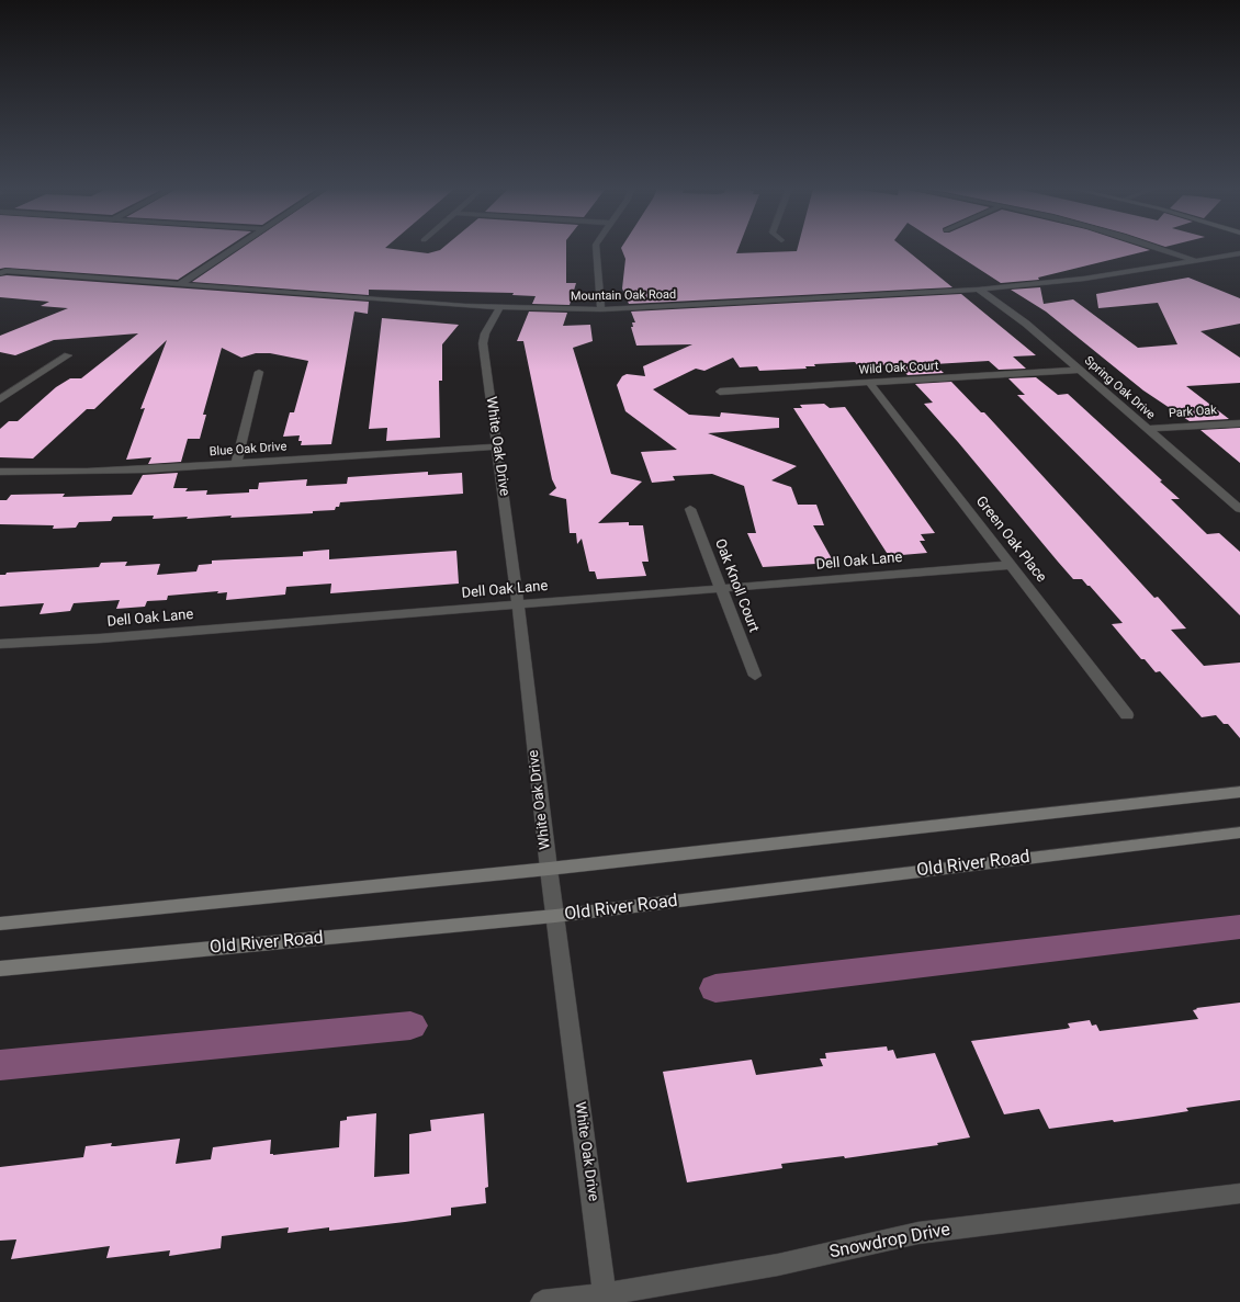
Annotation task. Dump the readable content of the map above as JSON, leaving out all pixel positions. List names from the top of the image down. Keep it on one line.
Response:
{"streets":{"main road":["Old River Road"],"street":["Mountain Oak Road","Wild Oak Court","Spring Oak Drive","Park Oak","White Oak Drive","Blue Oak Drive","Green Oak Place","Dell Oak Lane","Oak Knoll Court","Snowdrop Drive"]},"crossings":[["Mountain Oak Road","Spring Oak Drive"],["Mountain Oak Road","White Oak Drive"],["Wild Oak Court","Spring Oak Drive"],["Wild Oak Court","Green Oak Place"],["Spring Oak Drive","Park Oak"],["White Oak Drive","Blue Oak Drive"],["White Oak Drive","Dell Oak Lane"],["White Oak Drive","Old River Road"],["White Oak Drive","Snowdrop Drive"],["Green Oak Place","Dell Oak Lane"],["Dell Oak Lane","Oak Knoll Court"]]}
